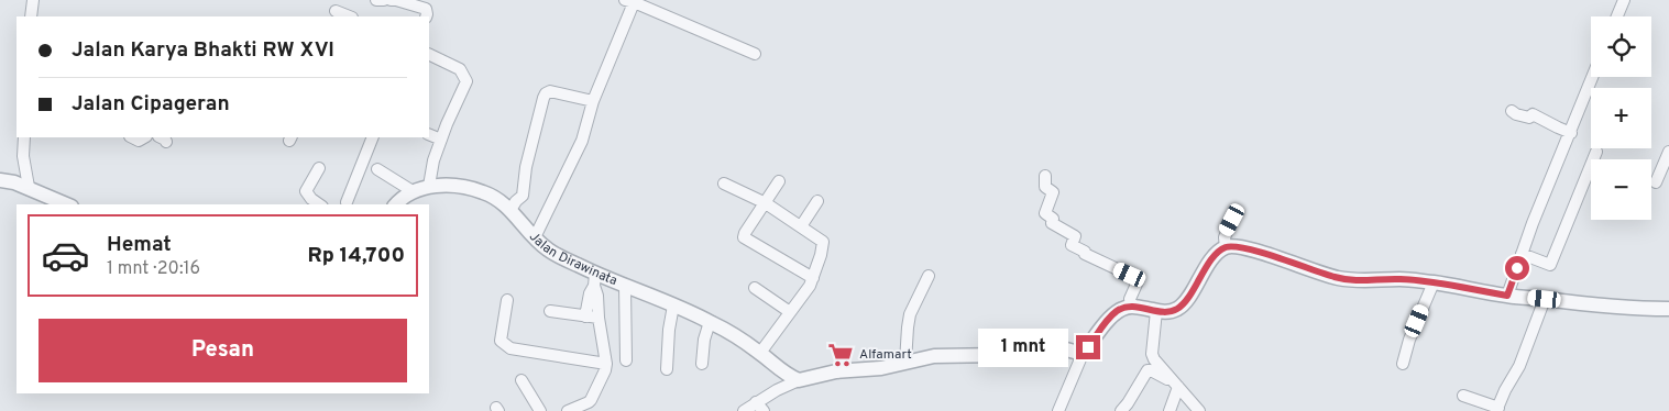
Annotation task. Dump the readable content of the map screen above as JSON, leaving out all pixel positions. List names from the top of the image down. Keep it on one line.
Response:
{"streets":{"street":["Jalan Dirawinata"]},"places":{"supermarket":["Alfamart"]},"page":{"map_buttons":["+","−"],"banner":["Jalan Karya Bhakti RW XVI","Jalan Cipageran"],"list":[{"name":"Hemat","note":"1 mnt · 20:16","value":"Rp 14,700"}],"buttons":"Pesan","bubble":"1 mnt"}}
